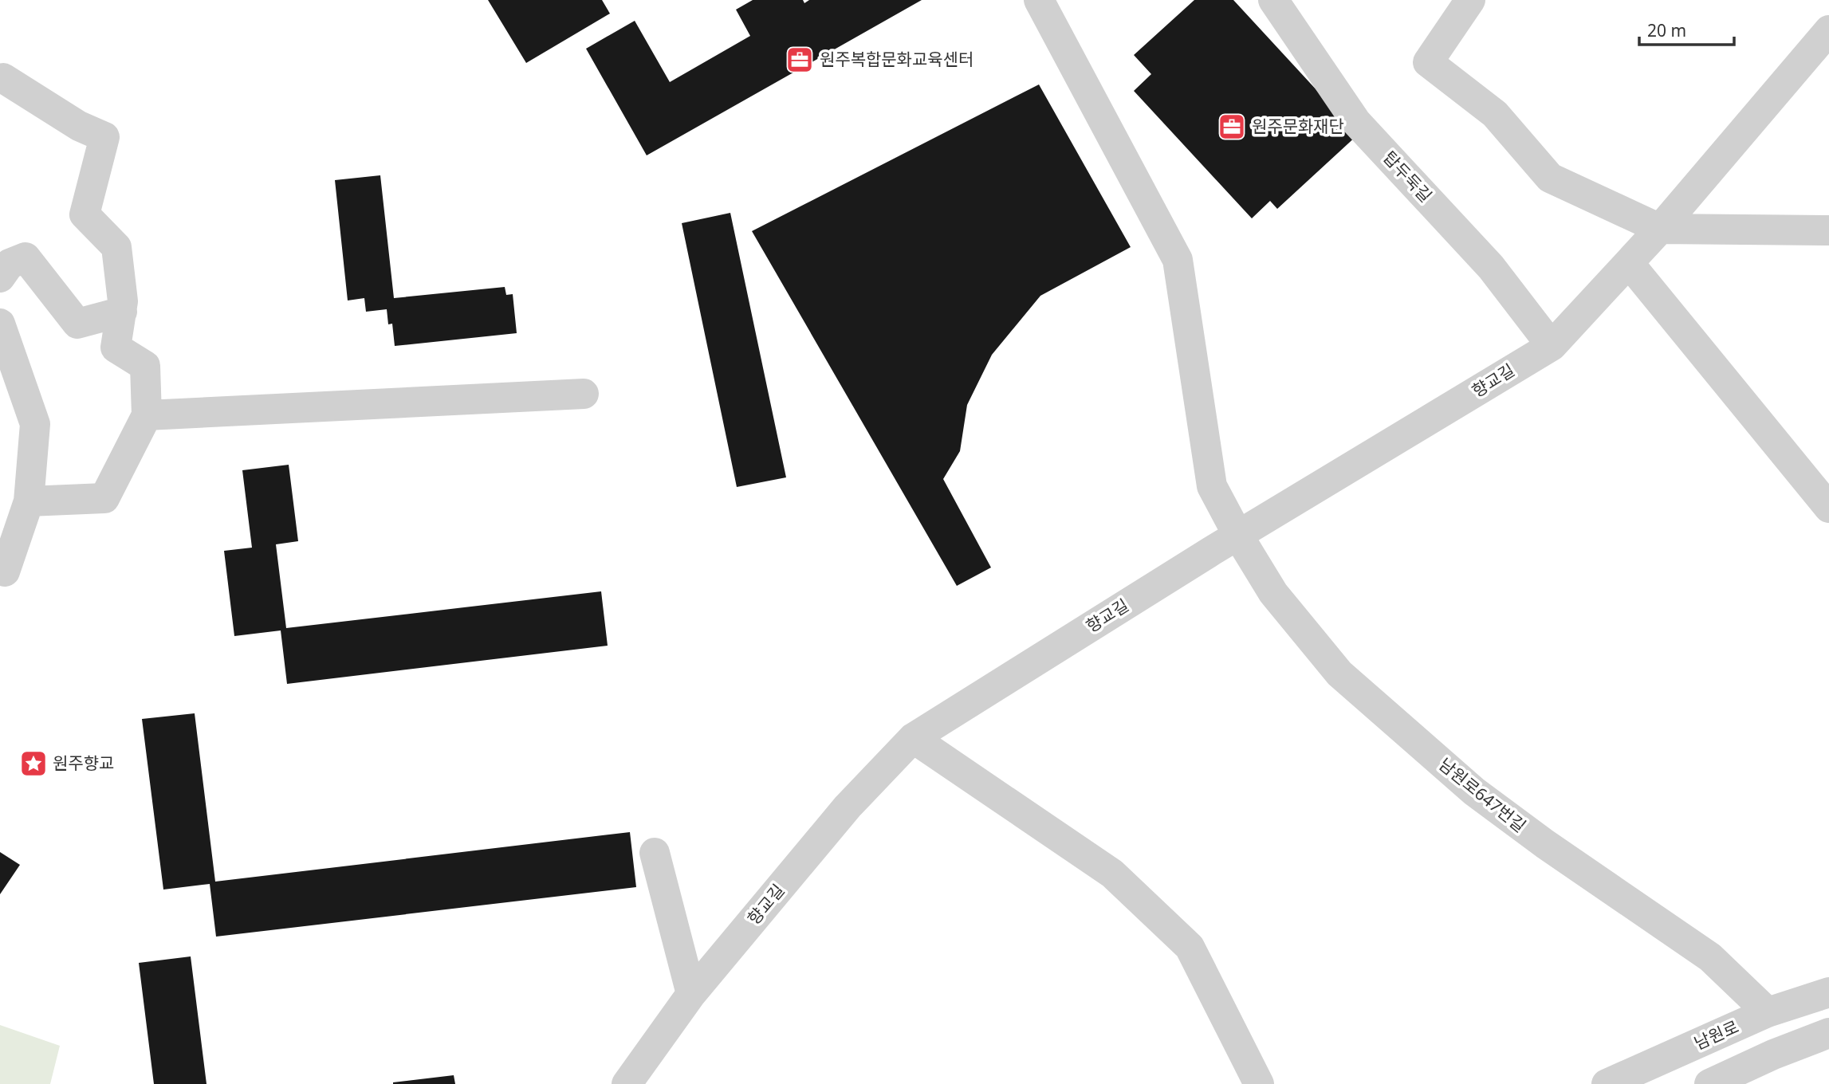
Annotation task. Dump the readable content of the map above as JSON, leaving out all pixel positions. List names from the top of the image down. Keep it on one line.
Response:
{"streets":{"street":["탑두둑길","향교길","남원로647번길","남원로"]},"crossings":[["탑두둑길","향교길"],["향교길","남원로647번길"],["남원로647번길","남원로"]],"places":{"office":["원주복합문화교육센터","원주문화재단"],"place":["원주향교"]},"scale_bar":"20 m"}
